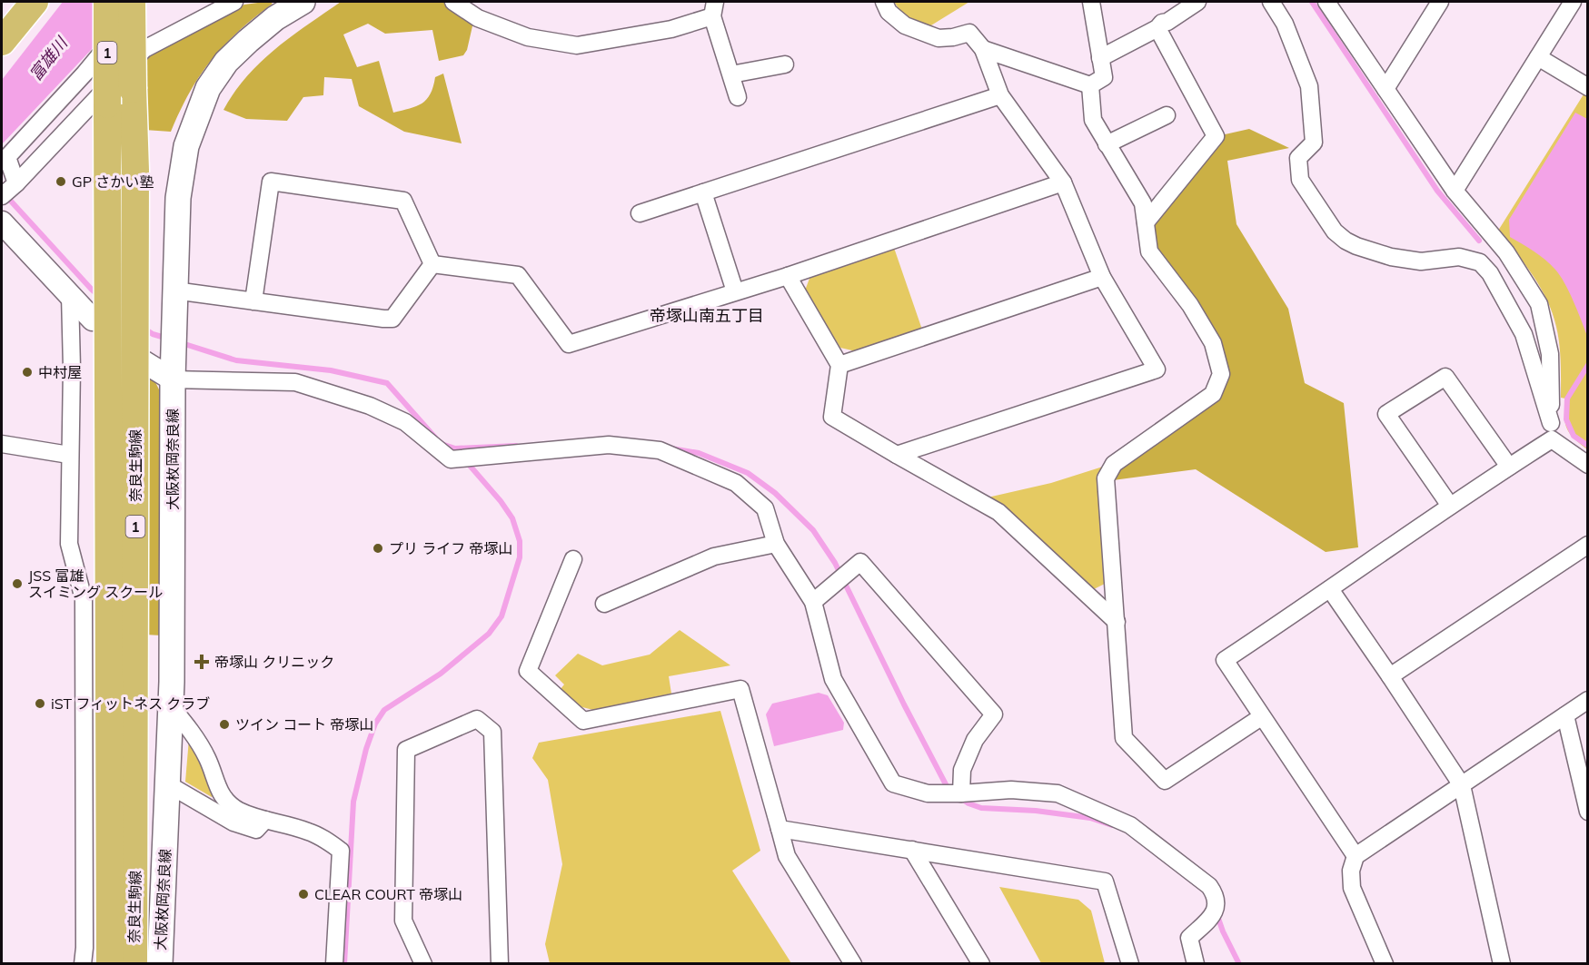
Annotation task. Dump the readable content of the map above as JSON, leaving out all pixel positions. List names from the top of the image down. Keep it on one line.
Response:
{"streets":{"main road":["1","大阪枚岡奈良線","奈良生駒線"]},"districts":["帝塚山南五丁目"],"water":["富雄川"],"places":{"other":["GP さかい塾","中村屋","プリ ライフ 帝塚山","JSS 富雄 スイミング スクール","iST フィットネス クラブ","ツイン コート 帝塚山","CLEAR COURT 帝塚山"],"health":["帝塚山 クリニック"]}}
